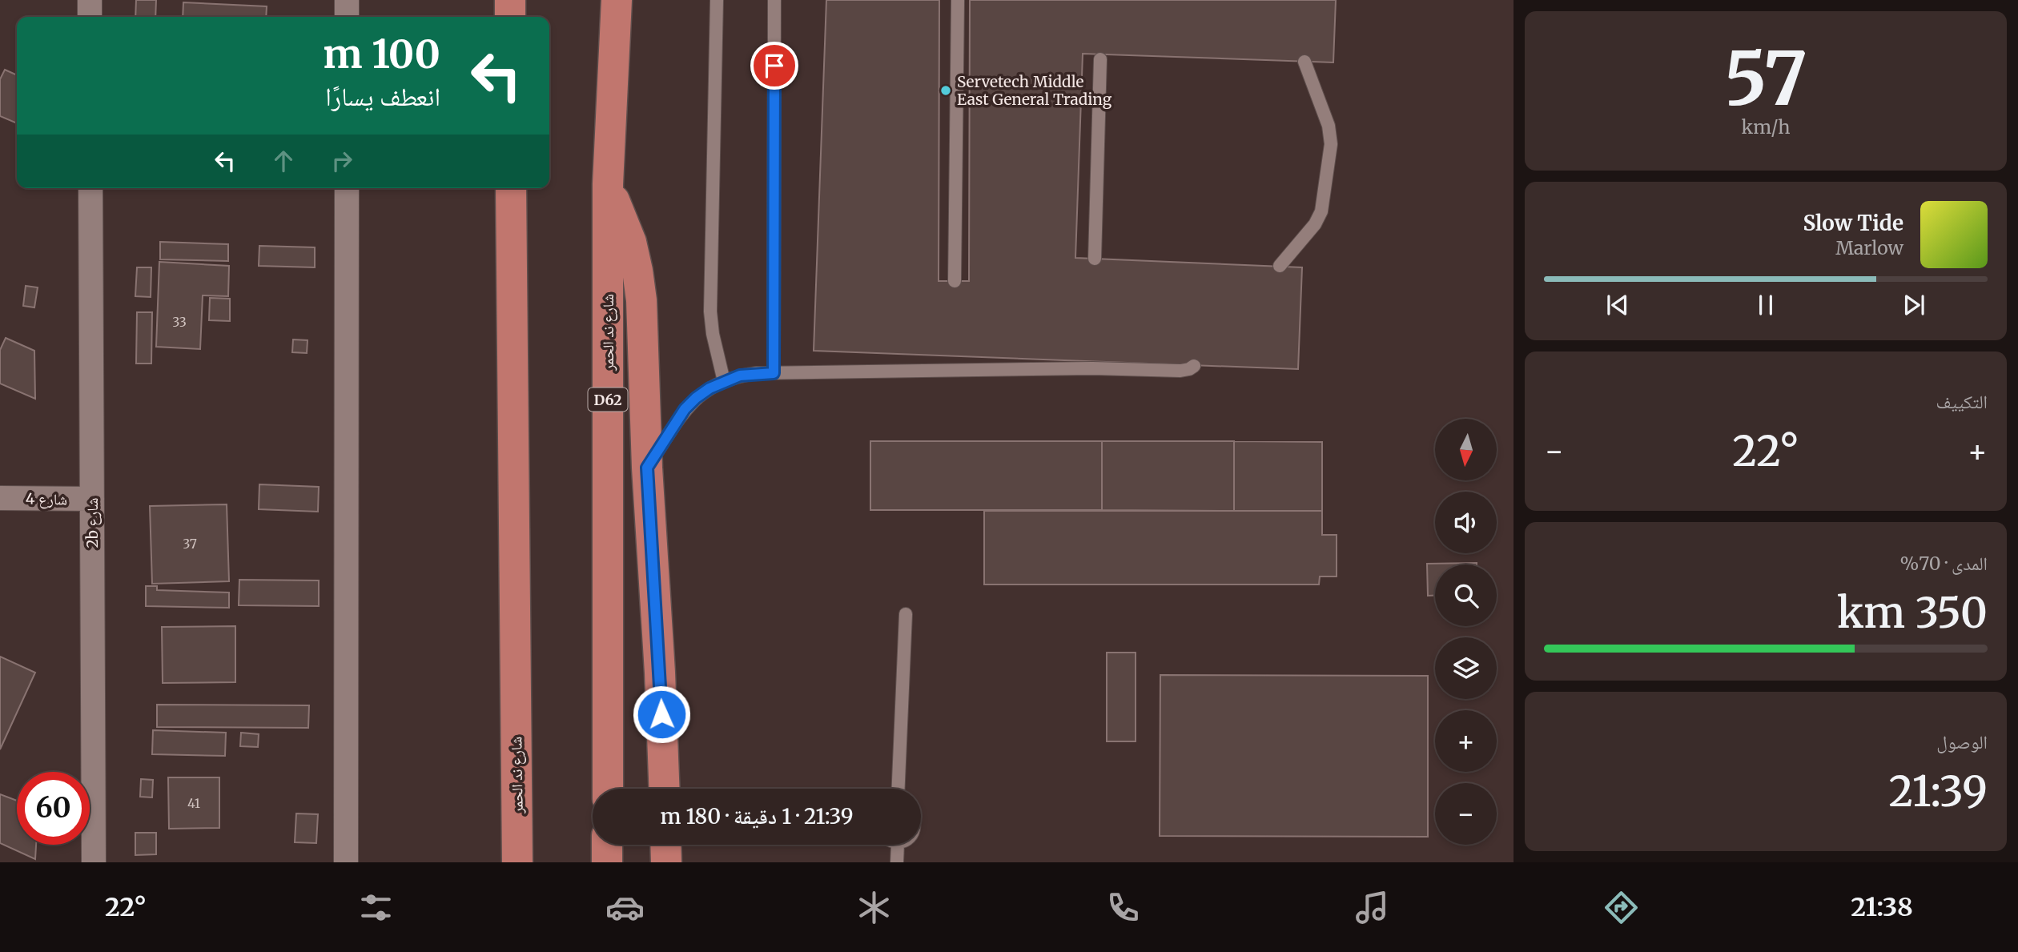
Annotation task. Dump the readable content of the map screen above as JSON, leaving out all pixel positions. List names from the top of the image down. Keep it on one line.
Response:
{"streets":{"main road":["شارع ند الحمر","D62"],"street":["شارع 4","2b شارع"]},"crossings":[["شارع 4","2b شارع"]],"places":["Servetech Middle East General Trading"],"house_numbers":["33","37","41"],"north":"bottom","page":{"tile":[["57","km/h"],"التكييف",["المدى · 70%","350 km"],["الوصول","21:39"]],"turn":["100 m","انعطف يسارًا"],"song":["Slow Tide","Marlow"],"map_buttons":["+","−"],"heat":["−","22°","+"],"limit":"60","trip":"21:39 · 1 دقيقة · 180 m","tabs":["21:38","22°"]}}
